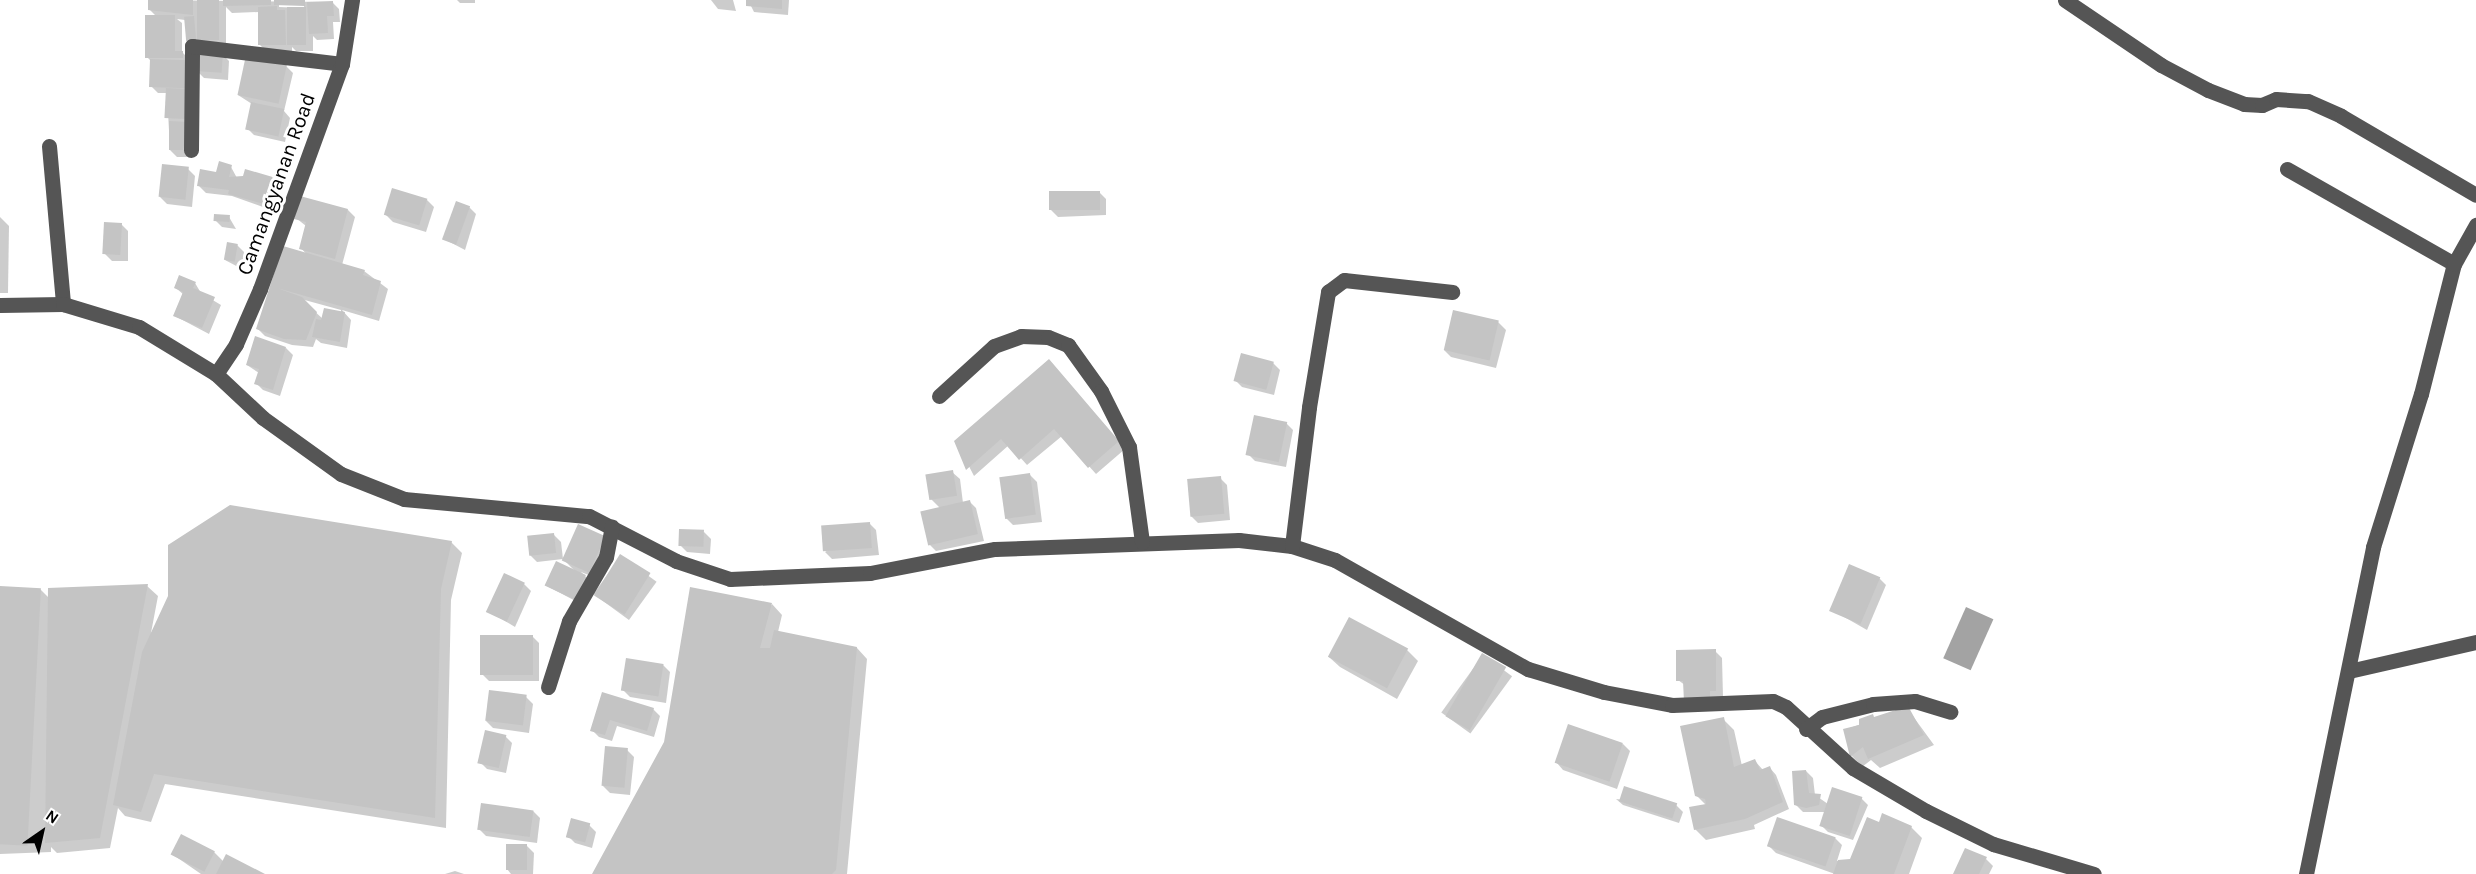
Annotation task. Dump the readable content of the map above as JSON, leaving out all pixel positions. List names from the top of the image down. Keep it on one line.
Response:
{"streets":{"street":["Camangyanan Road"]},"north":"top right"}
